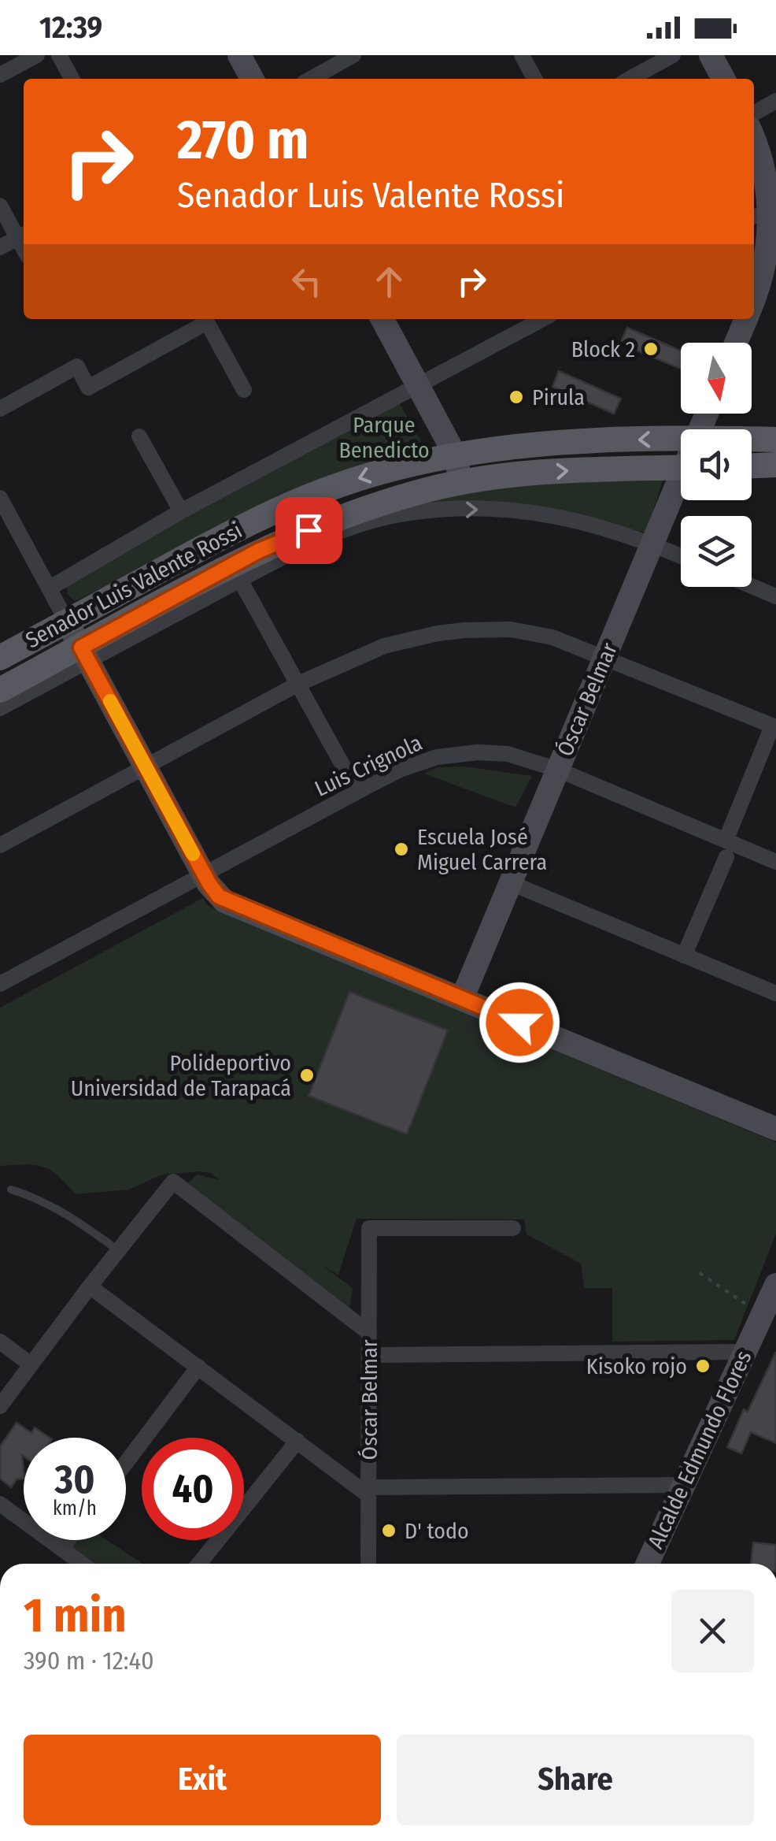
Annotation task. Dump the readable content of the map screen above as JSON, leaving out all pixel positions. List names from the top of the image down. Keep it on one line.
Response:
{"streets":{"main road":["Senador Luis Valente Rossi"],"street":["Óscar Belmar","Luis Crignola","Alcalde Edmundo Flores"]},"crossings":[["Óscar Belmar","Luis Crignola"]],"parks":["Parque Benedicto"],"places":["Block 2","Pirula","Escuela José Miguel Carrera","Polideportivo Universidad de Tarapacá","Kisoko rojo","D' todo"],"north":"bottom","page":{"status":"12:39","turn":["270 m","Senador Luis Valente Rossi"],"speed":"30 km/h","limit":"40","heading":["1 min","390 m · 12:40"],"buttons":["Exit","Share"]}}
